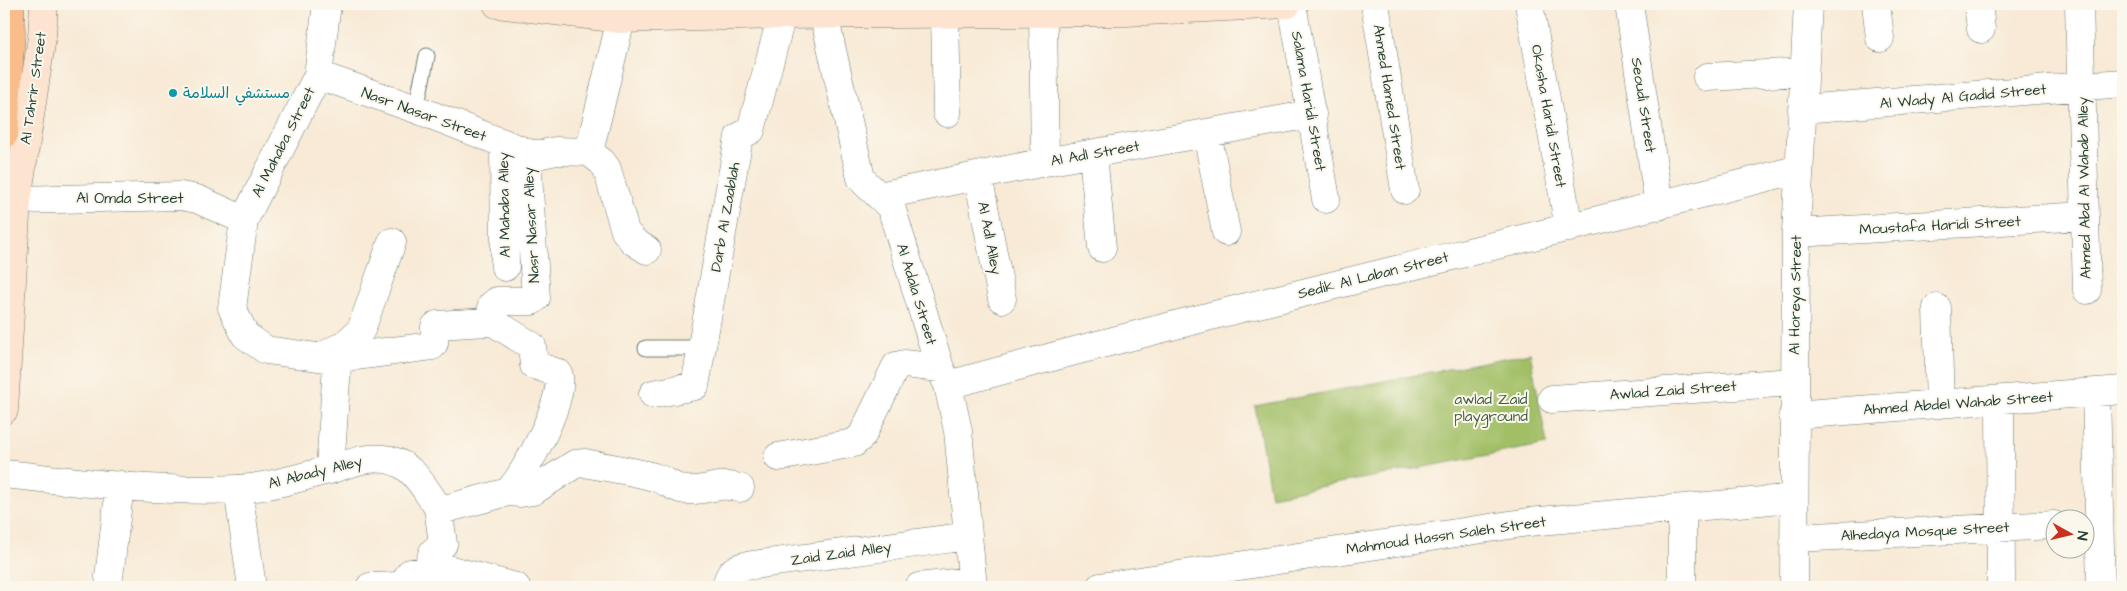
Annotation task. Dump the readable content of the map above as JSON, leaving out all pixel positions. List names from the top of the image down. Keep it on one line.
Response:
{"streets":{"street":["Al Tahrir Street","Al Wady Al Gadid Street","Ahmed Hamed Street","Salama Haridi Street","Seoudi Street","Nasr Nasar Street","Okasha Haridi Street","Al Mahaba Street","Al Adl Street","Ahmed Abd Al Wahab Alley","Al Omda Street","Al Mahaba Alley","Darb Al Zaablah","Nasr Nasar Alley","Moustafa Haridi Street","Al Adl Alley","Sedik Al Laban Street","Al Adala Street","Al Horeya Street","Awlad Zaid Street","Ahmed Abdel Wahab Street","Al Abady Alley","Alhedaya Mosque Street","Mahmoud Hassn Saleh Street","Zaid Zaid Alley"]},"crossings":[["Al Tahrir Street","Al Omda Street"],["Al Wady Al Gadid Street","Ahmed Abd Al Wahab Alley"],["Al Wady Al Gadid Street","Al Horeya Street"],["Salama Haridi Street","Al Adl Street"],["Seoudi Street","Sedik Al Laban Street"],["Nasr Nasar Street","Al Mahaba Street"],["Nasr Nasar Street","Al Mahaba Alley"],["Nasr Nasar Street","Nasr Nasar Alley"],["Okasha Haridi Street","Sedik Al Laban Street"],["Al Mahaba Street","Al Omda Street"],["Al Adl Street","Al Adl Alley"],["Al Adl Street","Al Adala Street"],["Ahmed Abd Al Wahab Alley","Moustafa Haridi Street"],["Moustafa Haridi Street","Al Horeya Street"],["Sedik Al Laban Street","Al Adala Street"],["Sedik Al Laban Street","Al Horeya Street"],["Al Adala Street","Zaid Zaid Alley"],["Al Horeya Street","Awlad Zaid Street"],["Al Horeya Street","Ahmed Abdel Wahab Street"],["Al Horeya Street","Alhedaya Mosque Street"],["Al Horeya Street","Mahmoud Hassn Saleh Street"]],"parks":["awlad Zaid playground"],"places":["مستشفي السلامة"],"north":"right"}
